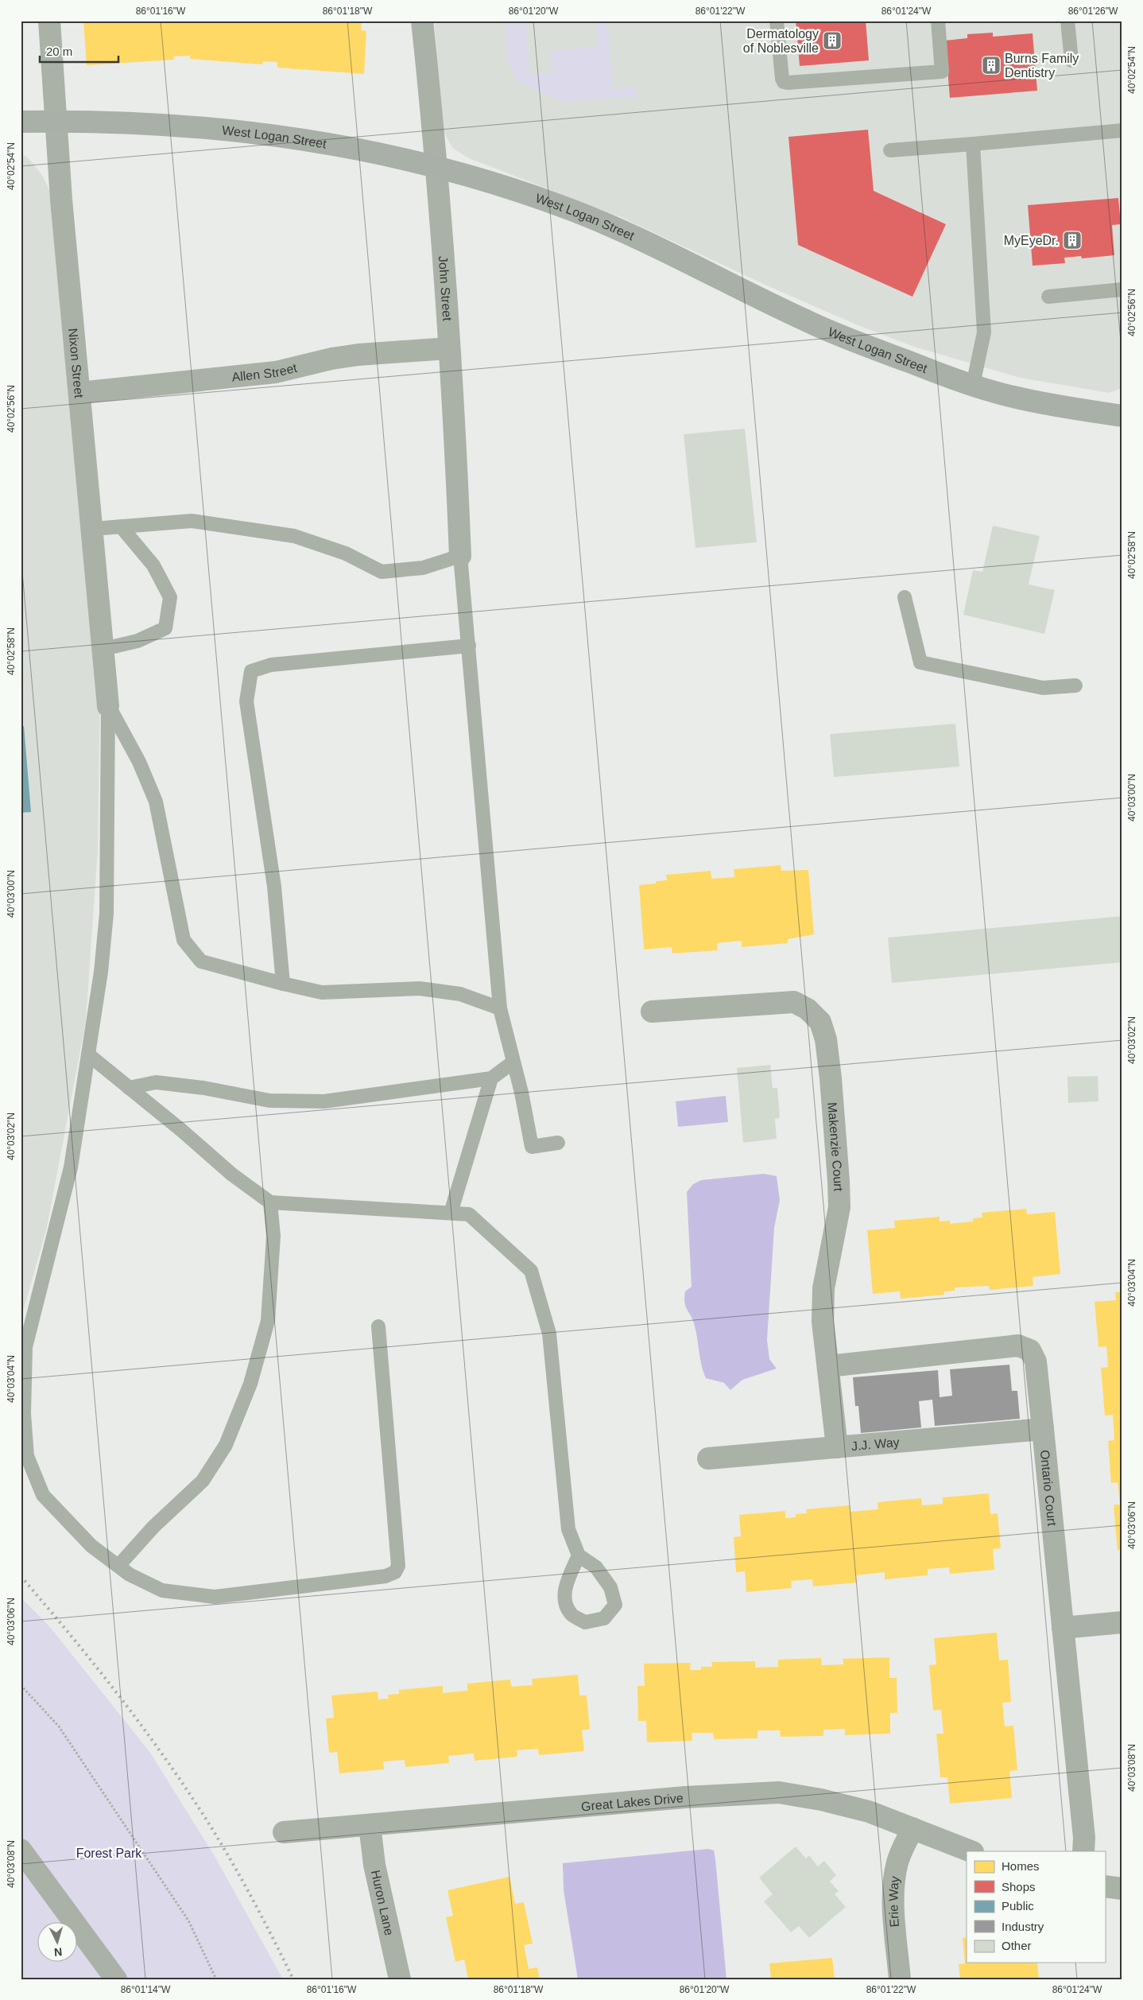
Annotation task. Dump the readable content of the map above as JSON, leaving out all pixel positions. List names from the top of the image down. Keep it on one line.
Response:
{"streets":{"street":["West Logan Street","John Street","Nixon Street","Allen Street","Makenzie Court","J.J. Way","Ontario Court","Great Lakes Drive","Erie Way","Huron Lane"]},"crossings":[["West Logan Street","John Street"],["West Logan Street","Nixon Street"],["John Street","Allen Street"],["Nixon Street","Allen Street"],["Makenzie Court","J.J. Way"],["Makenzie Court","Ontario Court"],["J.J. Way","Ontario Court"],["Great Lakes Drive","Erie Way"],["Great Lakes Drive","Huron Lane"]],"parks":["Forest Park"],"places":{"building":["Dermatology of Noblesville","Burns Family Dentistry","MyEyeDr."]},"legend":["Homes","Shops","Public","Industry","Other"],"scale_bar":"20 m","north":"bottom","coordinates":["86°01'16\"W","86°01'18\"W","86°01'20\"W","86°01'22\"W","86°01'24\"W","86°01'26\"W","40°02'54\"N","40°02'56\"N","40°02'58\"N","40°03'00\"N","40°03'02\"N","40°03'04\"N","40°03'06\"N","40°03'08\"N","86°01'14\"W"]}
